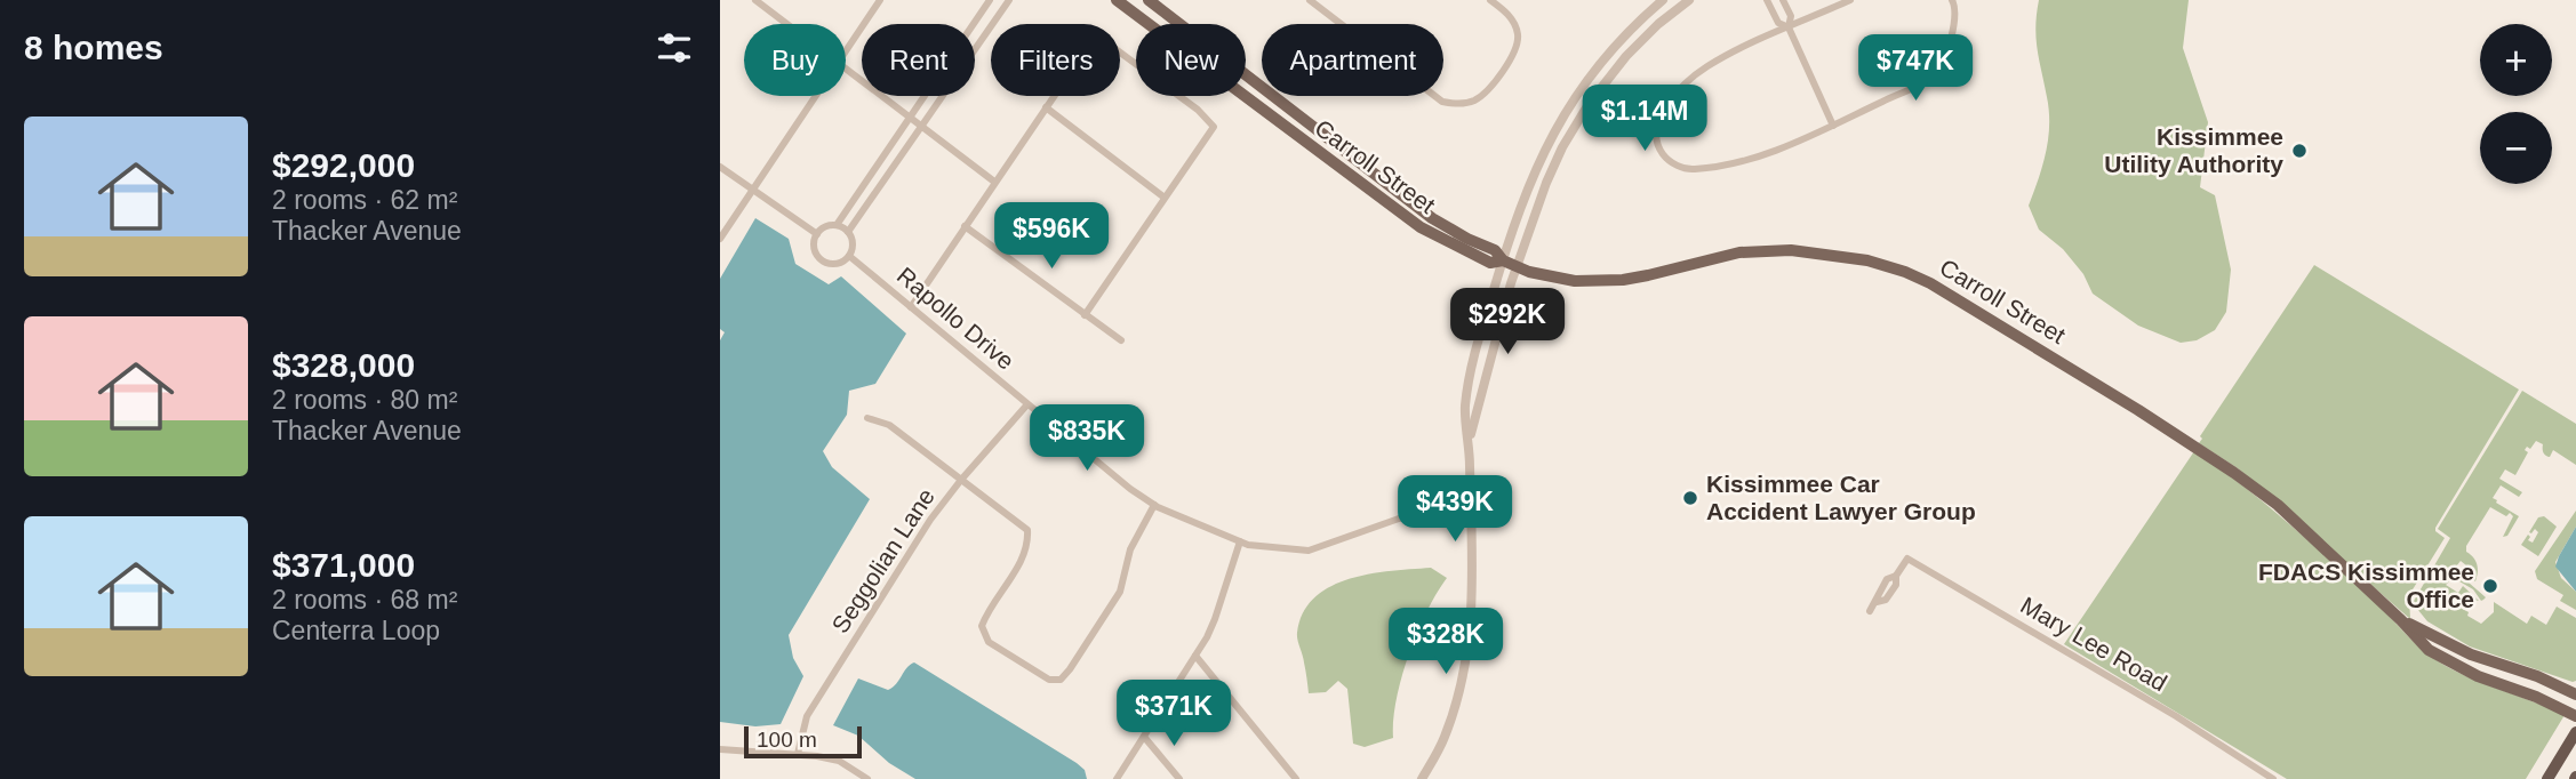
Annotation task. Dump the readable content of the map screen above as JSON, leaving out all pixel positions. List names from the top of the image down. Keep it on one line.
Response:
{"streets":{"main road":["Carroll Street"],"street":["Rapollo Drive","Seggolian Lane","Mary Lee Road"]},"crossings":[["Rapollo Drive","Seggolian Lane"]],"places":["Kissimmee Utility Authority","Kissimmee Car Accident Lawyer Group","FDACS Kissimmee Office"],"scale_bar":"100 m","page":{"heading":"8 homes","map_buttons":["+","−"],"chip":["Buy","Rent","Filters","New","Apartment"],"price":["$747K","$1.14M","$596K","$292K","$835K","$439K","$328K","$371K"],"list":[{"name":"$292,000","note":"2 rooms · 62 m² · Thacker Avenue"},{"name":"$328,000","note":"2 rooms · 80 m² · Thacker Avenue"},{"name":"$371,000","note":"2 rooms · 68 m² · Centerra Loop"}],"scale":"100 m"}}
